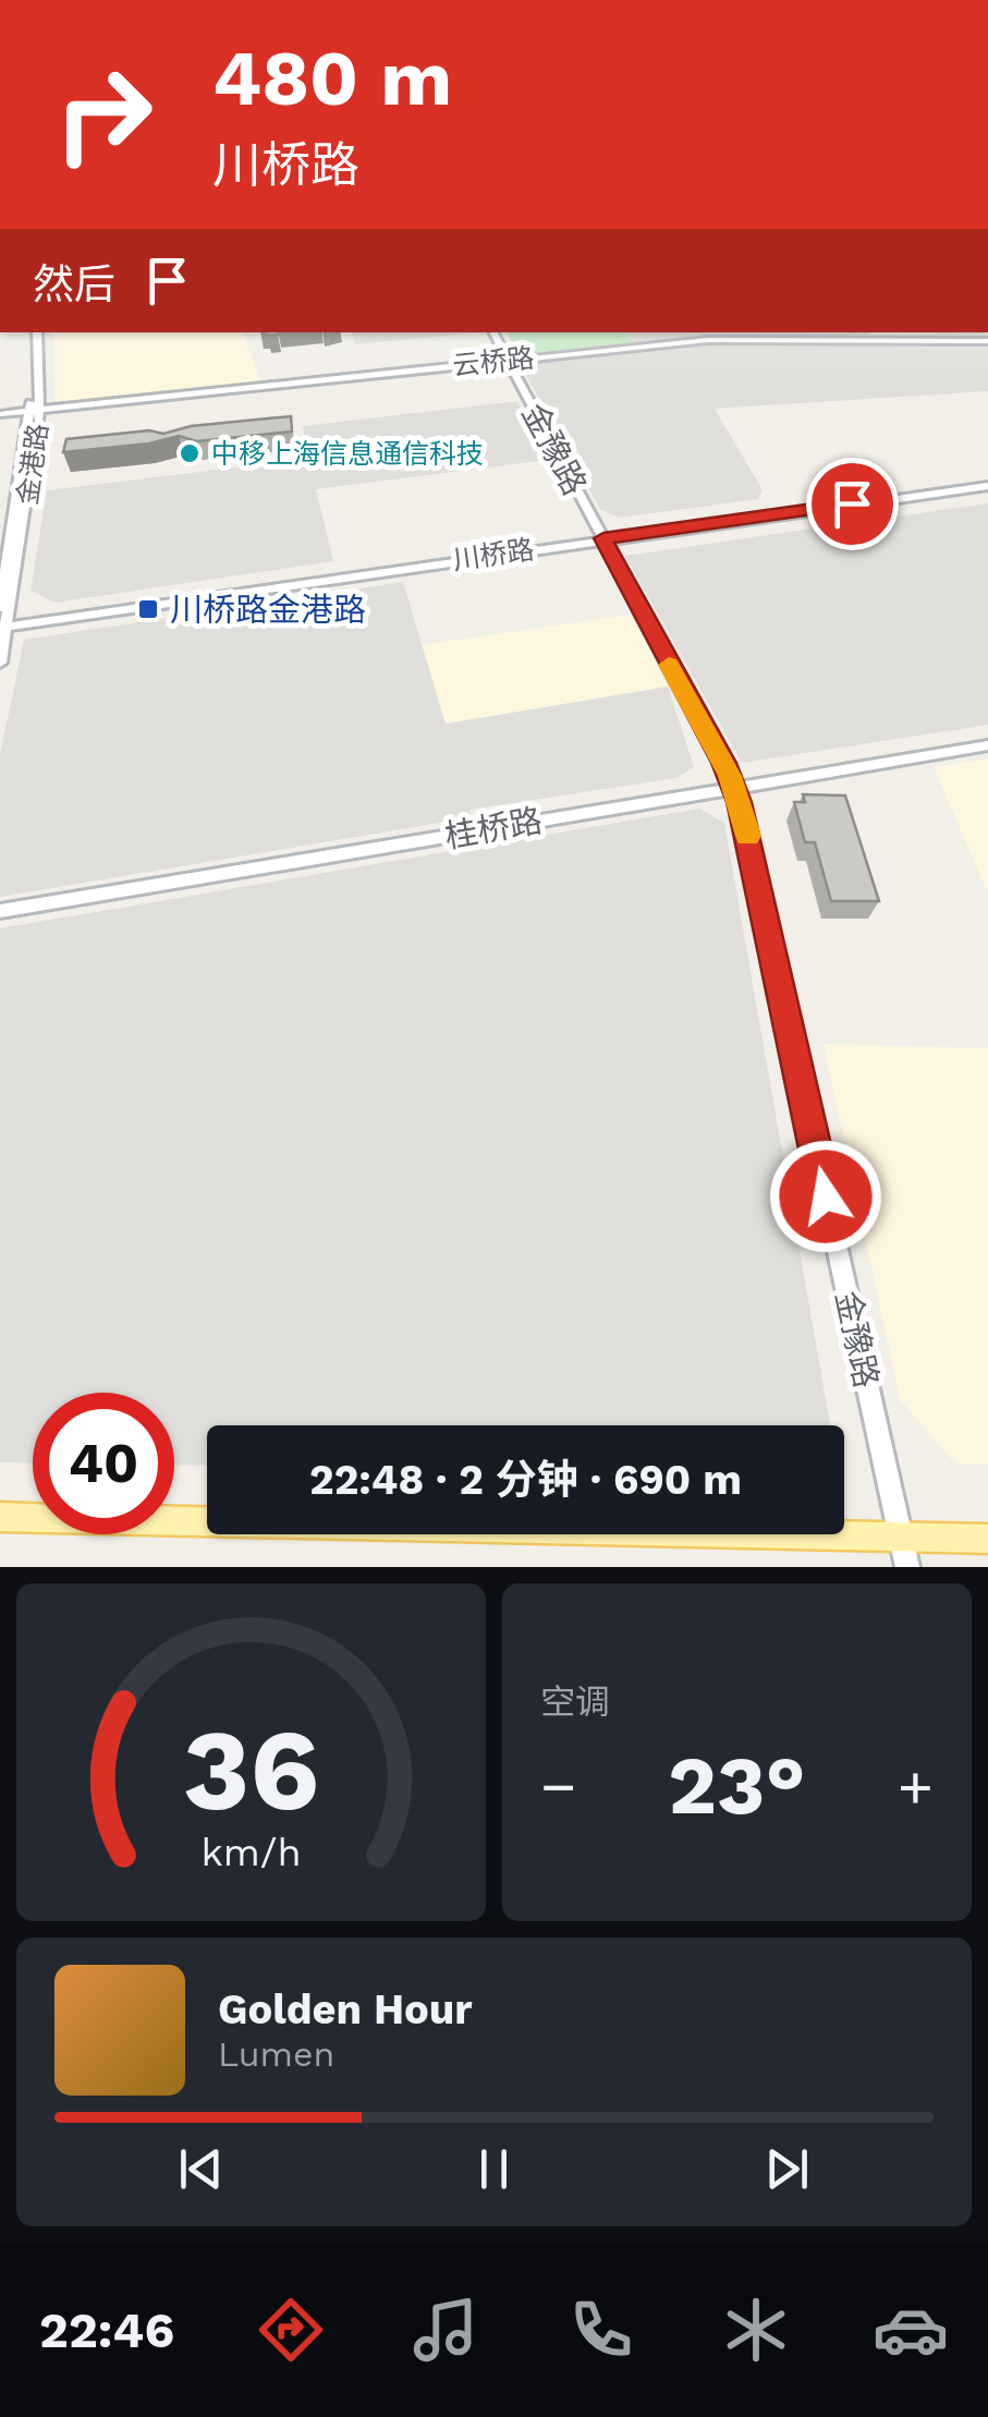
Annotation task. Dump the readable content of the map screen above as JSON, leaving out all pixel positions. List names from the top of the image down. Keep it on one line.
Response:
{"streets":{"street":["云桥路","金豫路","金港路","川桥路","桂桥路"]},"crossings":[["云桥路","金豫路"],["云桥路","金港路"],["金豫路","川桥路"],["金豫路","桂桥路"],["金港路","川桥路"]],"places":{"other":["中移上海信息通信科技"],"transit":["川桥路金港路"]},"page":{"turn":["480 m","川桥路"],"then":"然后","limit":"40","trip":"22:48 · 2 分钟 · 690 m","tile":"空调","heat":["−","23°","+"],"song":["Golden Hour","Lumen"],"tabs":"22:46","gauge":["36","km/h"]}}
